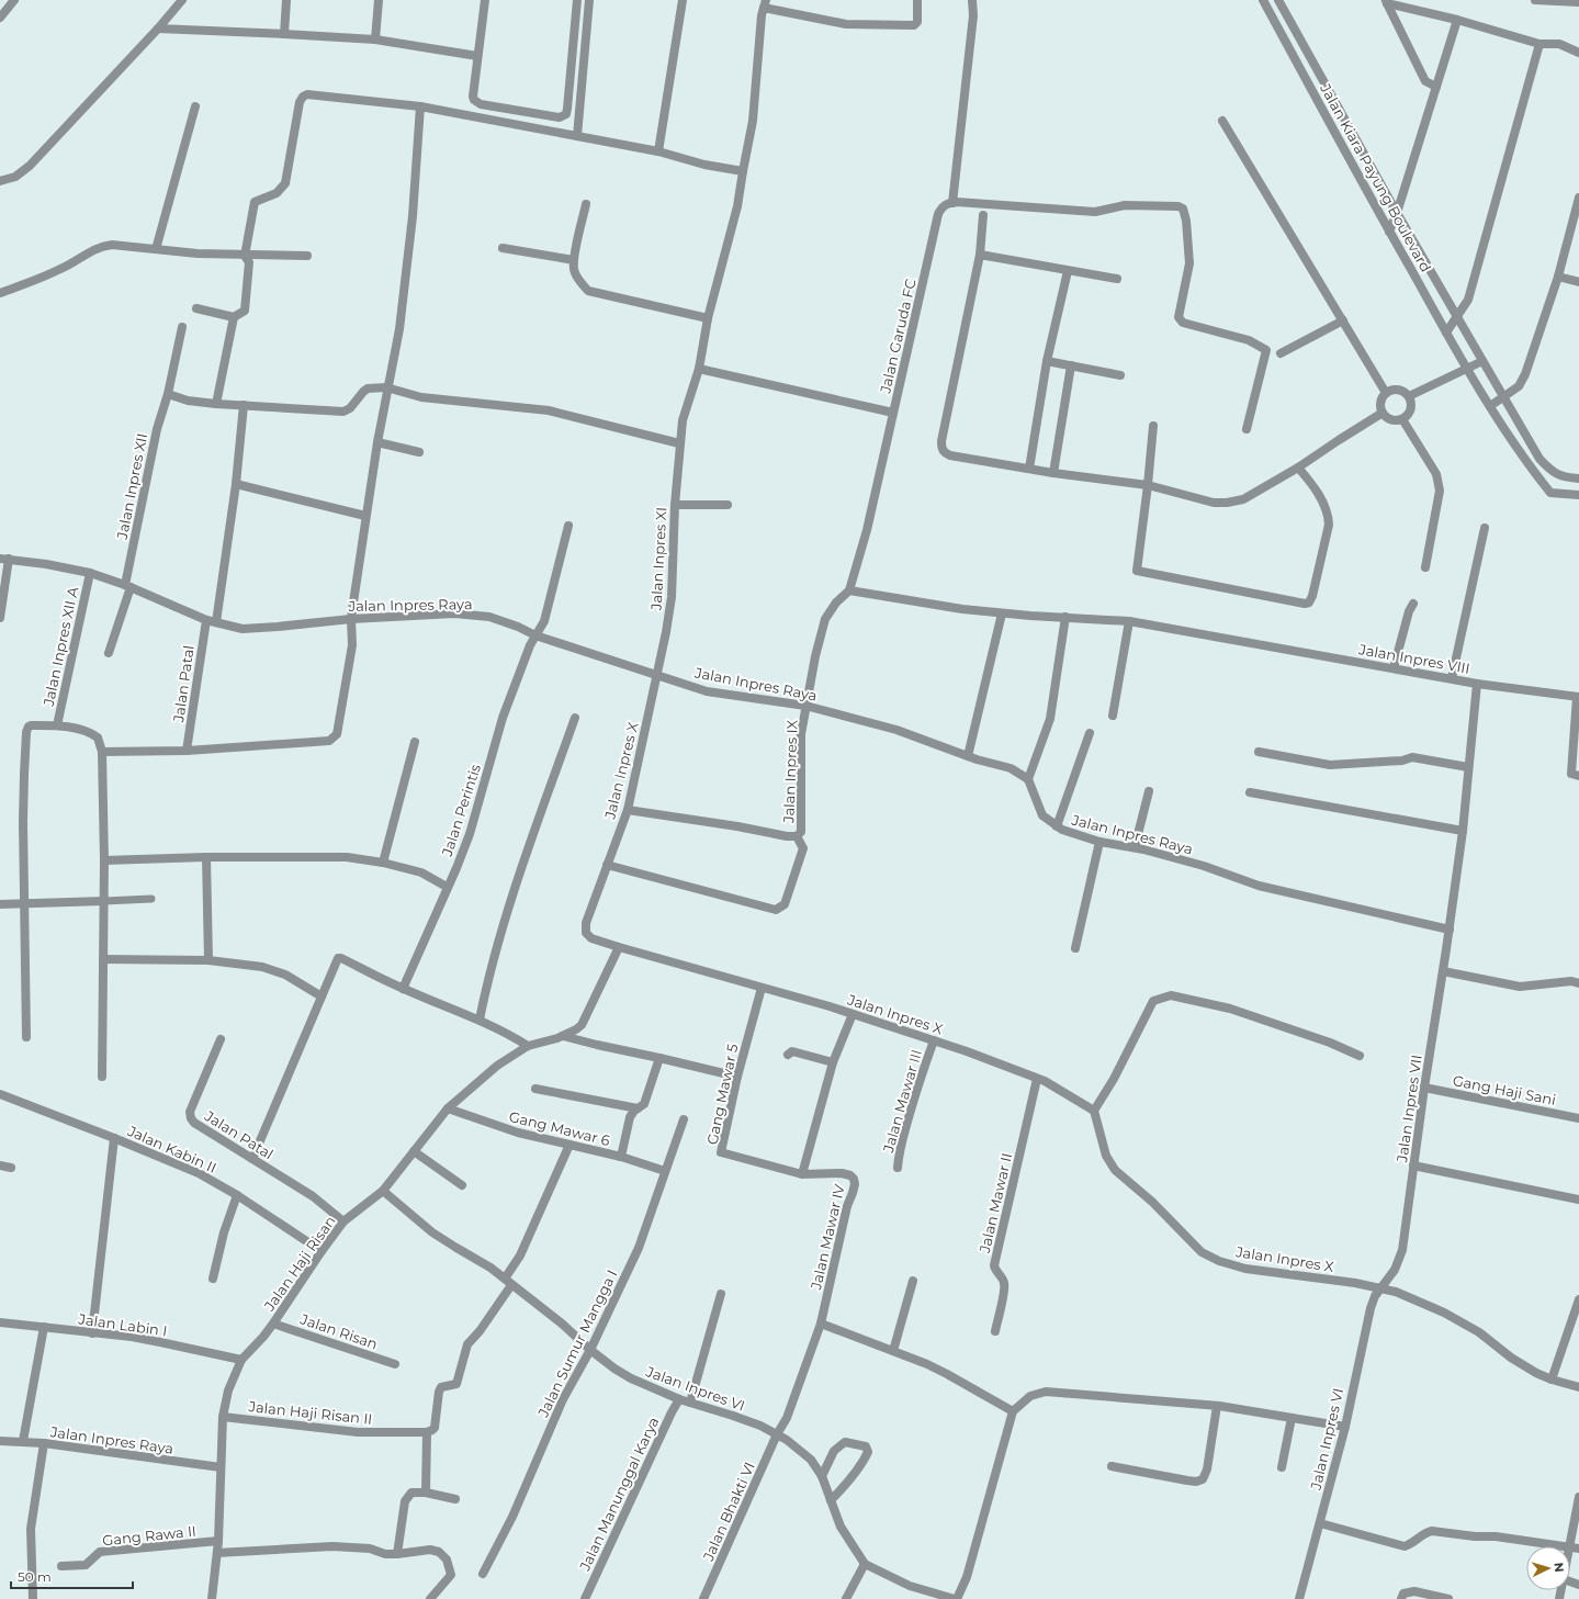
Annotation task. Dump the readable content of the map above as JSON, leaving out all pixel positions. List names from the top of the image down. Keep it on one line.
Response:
{"streets":{"street":["Jalan Kiara Payung Boulevard","Jalan Garuda FC","Jalan Inpres XII","Jalan Inpres XI","Jalan Inpres Raya","Jalan Inpres XII A","Jalan Inpres VIII","Jalan Patal","Jalan Inpres X","Jalan Inpres IX","Jalan Perintis","Gang Haji Sani","Gang Mawar 5","Jalan Mawar III","Jalan Inpres VII","Gang Mawar 6","Jalan Kabin II","Jalan Mawar II","Jalan Mawar IV","Jalan Haji Risan","Jalan Labin I","Jalan Risan","Jalan Sumur Mangga I","Jalan Inpres VI","Jalan Haji Risan II","Jalan Manunggal Karya","Jalan Bhakti VI","Gang Rawa II"]},"crossings":[["Jalan Garuda FC","Jalan Inpres Raya"],["Jalan Garuda FC","Jalan Inpres VIII"],["Jalan Garuda FC","Jalan Inpres IX"],["Jalan Inpres XII","Jalan Inpres Raya"],["Jalan Inpres XI","Jalan Inpres Raya"],["Jalan Inpres XI","Jalan Inpres X"],["Jalan Inpres Raya","Jalan Inpres XII A"],["Jalan Inpres Raya","Jalan Inpres VIII"],["Jalan Inpres Raya","Jalan Patal"],["Jalan Inpres Raya","Jalan Inpres X"],["Jalan Inpres Raya","Jalan Inpres IX"],["Jalan Inpres Raya","Jalan Perintis"],["Jalan Inpres Raya","Jalan Inpres VII"],["Jalan Inpres Raya","Jalan Haji Risan"],["Jalan Inpres VIII","Jalan Inpres VII"],["Jalan Patal","Jalan Haji Risan"],["Jalan Inpres X","Gang Mawar 5"],["Jalan Inpres X","Jalan Mawar III"],["Jalan Inpres X","Jalan Inpres VII"],["Jalan Inpres X","Jalan Mawar II"],["Jalan Inpres X","Jalan Haji Risan"],["Jalan Inpres X","Jalan Inpres VI"],["Gang Haji Sani","Jalan Inpres VII"],["Gang Mawar 5","Jalan Mawar IV"],["Jalan Inpres VII","Jalan Inpres VI"],["Gang Mawar 6","Jalan Haji Risan"],["Gang Mawar 6","Jalan Sumur Mangga I"],["Jalan Kabin II","Jalan Haji Risan"],["Jalan Mawar IV","Jalan Inpres VI"],["Jalan Mawar IV","Jalan Bhakti VI"],["Jalan Haji Risan","Jalan Labin I"],["Jalan Haji Risan","Jalan Risan"],["Jalan Haji Risan","Jalan Inpres VI"],["Jalan Haji Risan","Jalan Haji Risan II"],["Jalan Haji Risan","Gang Rawa II"],["Jalan Sumur Mangga I","Jalan Inpres VI"],["Jalan Inpres VI","Jalan Manunggal Karya"],["Jalan Inpres VI","Jalan Bhakti VI"]],"scale_bar":"50 m","north":"right"}
